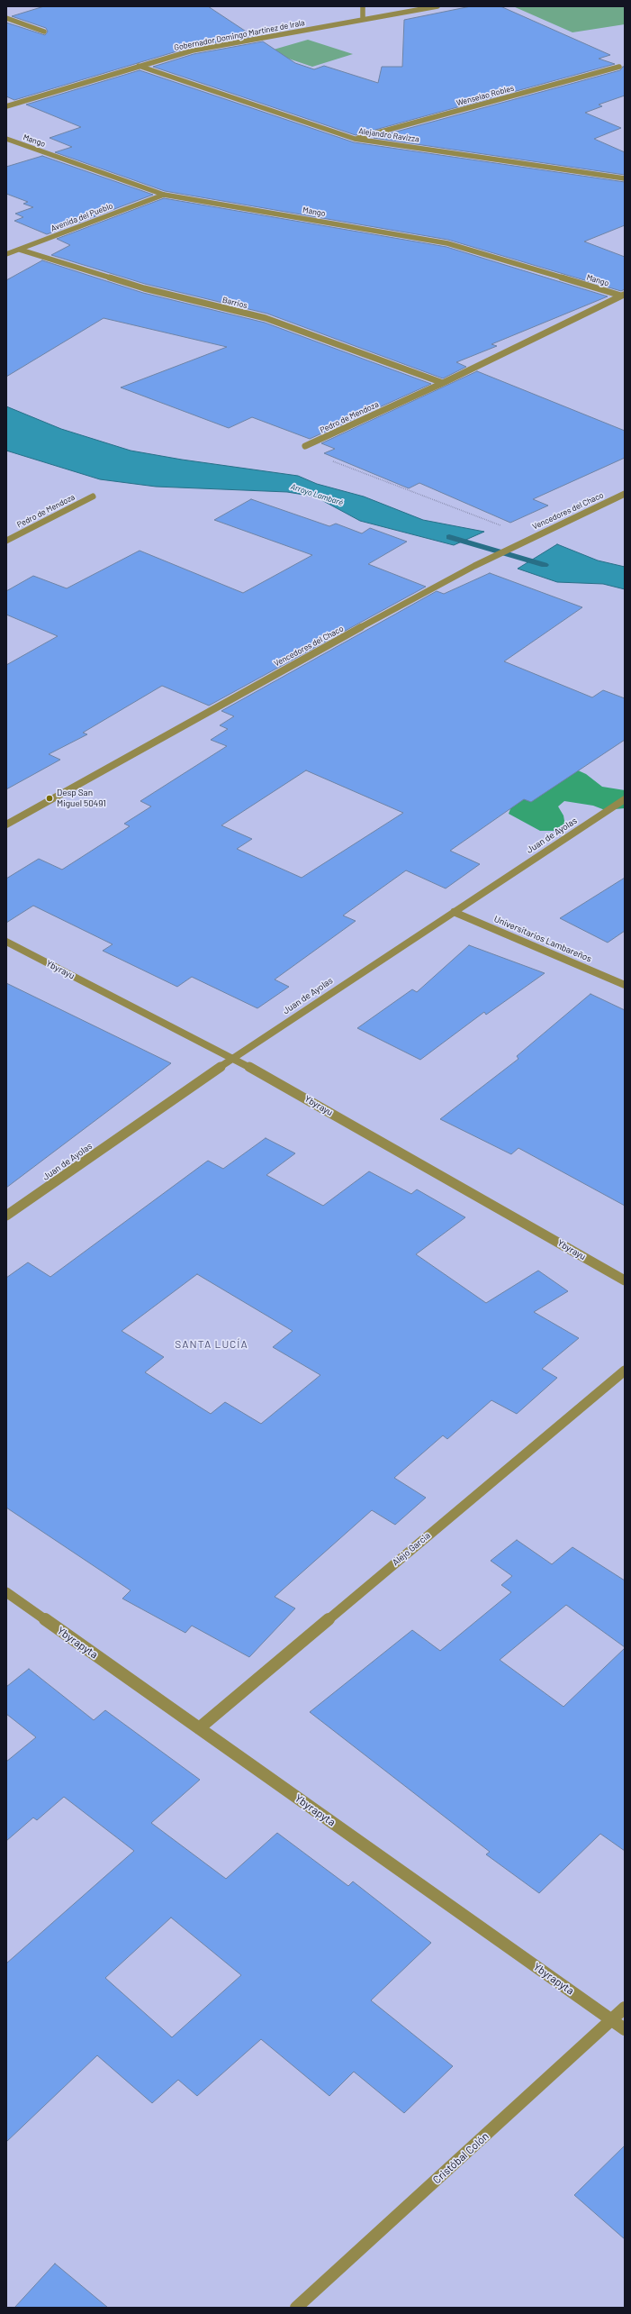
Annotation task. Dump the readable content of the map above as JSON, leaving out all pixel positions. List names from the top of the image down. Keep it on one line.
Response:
{"streets":{"street":["Gobernador Domingo Martínez de Irala","Wenselao Robles","Alejandro Ravizza","Mango","Avenida del Pueblo","Barrios","Pedro de Mendoza","Vencedores del Chaco","Juan de Ayolas","Universitarios Lambareños","Ybyrayu","Alejo Garcia","Ybyrapyta","Cristóbal Colón"]},"crossings":[["Gobernador Domingo Martínez de Irala","Alejandro Ravizza"],["Wenselao Robles","Alejandro Ravizza"],["Mango","Avenida del Pueblo"],["Mango","Pedro de Mendoza"],["Avenida del Pueblo","Barrios"],["Barrios","Pedro de Mendoza"],["Juan de Ayolas","Universitarios Lambareños"],["Juan de Ayolas","Ybyrayu"],["Alejo Garcia","Ybyrapyta"],["Ybyrapyta","Cristóbal Colón"]],"districts":["SANTA LUCÍA"],"water":["Arroyo Lambaré"],"places":["Desp San Miguel 50491"]}
